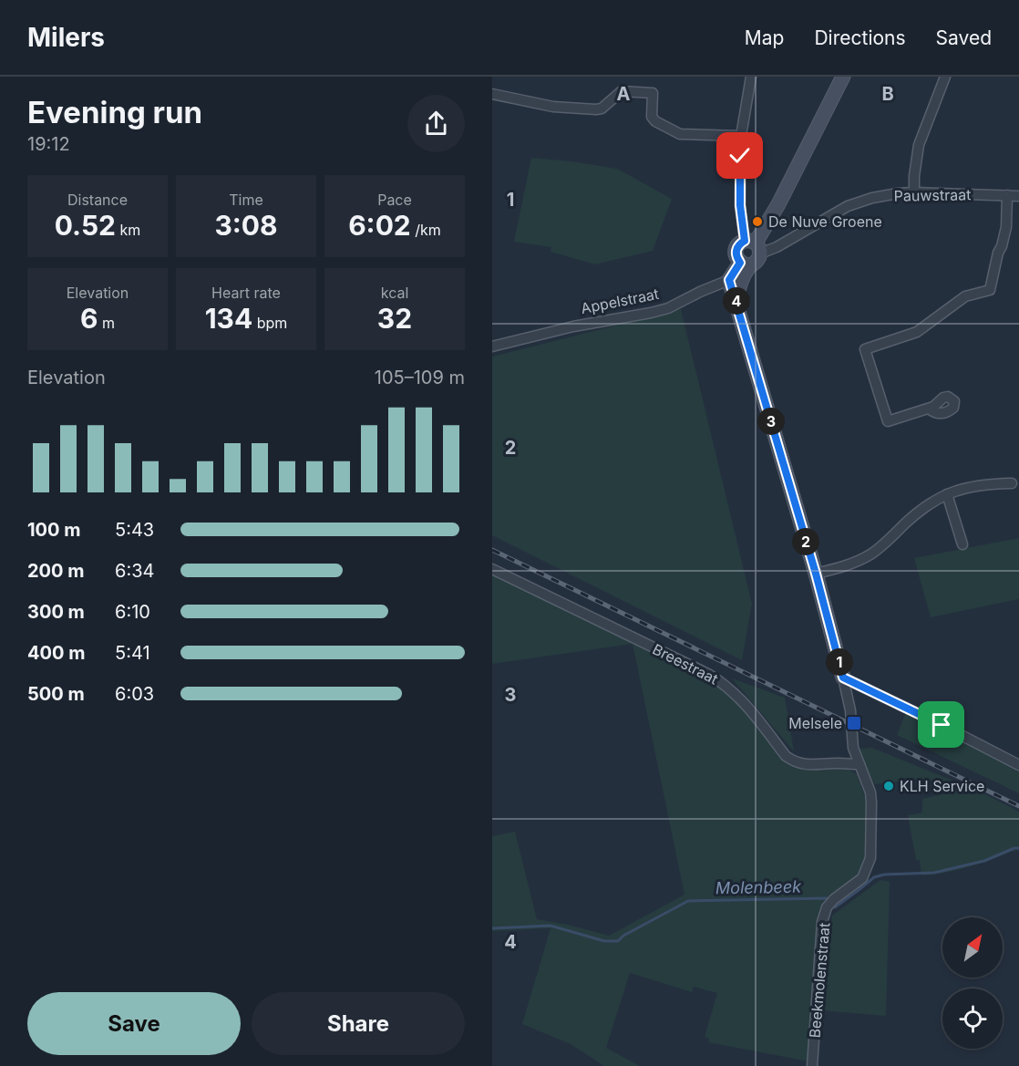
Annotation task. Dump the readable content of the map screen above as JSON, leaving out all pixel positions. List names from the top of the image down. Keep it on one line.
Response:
{"streets":{"street":["Pauwstraat","Appelstraat","Breestraat","Beekmolenstraat"]},"crossings":[["Breestraat","Beekmolenstraat"]],"water":["Molenbeek"],"places":{"other":["De Nuve Groene","KLH Service"],"transit":["Melsele"]},"north":"top right","page":{"header":"Milers","nav":["Map","Directions","Saved"],"heading":["Evening run","19:12"],"stats":[["Distance","0.52 km"],["Time","3:08"],["Pace","6:02 /km"],["Elevation","6 m"],["Heart rate","134 bpm"],["kcal","32"]],"pins":["4","3","2","1"],"chart":["Elevation","105–109 m"],"list":[{"name":"100 m","note":"5:43"},{"name":"200 m","note":"6:34"},{"name":"300 m","note":"6:10"},{"name":"400 m","note":"5:41"},{"name":"500 m","note":"6:03"}],"buttons":["Save","Share"]},"grid":{"columns":["A","B"],"rows":["1","2","3","4"]}}
